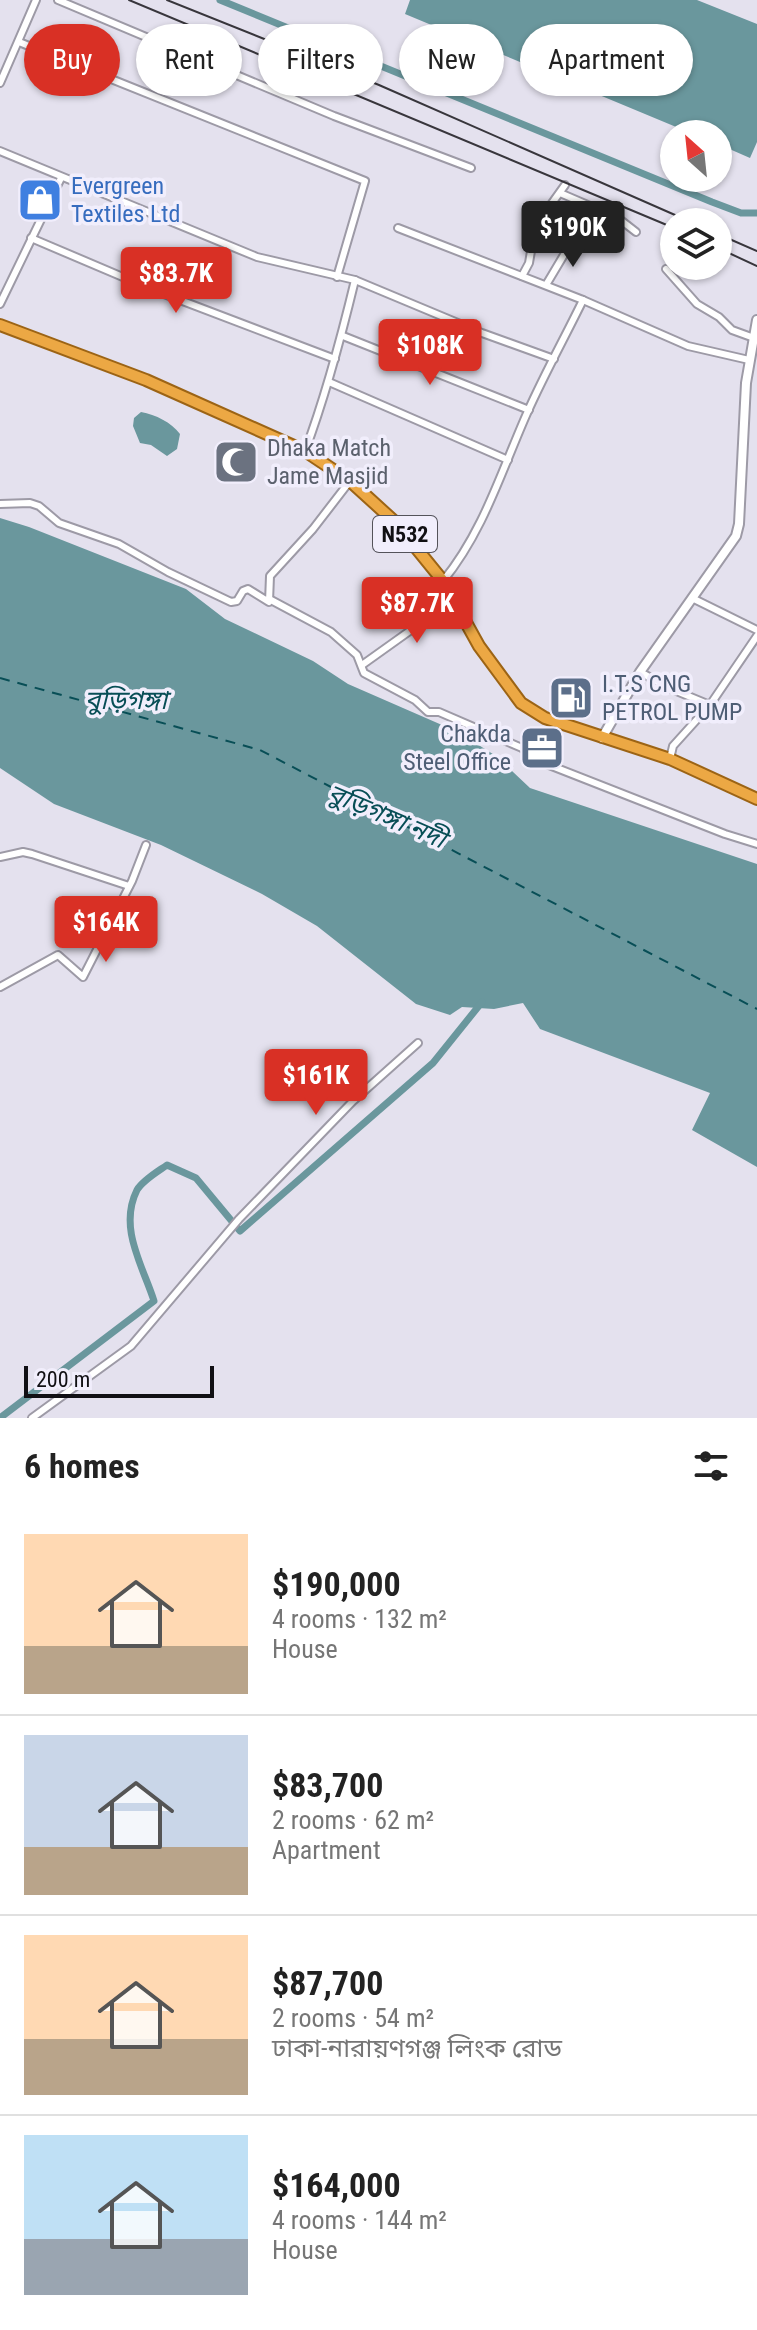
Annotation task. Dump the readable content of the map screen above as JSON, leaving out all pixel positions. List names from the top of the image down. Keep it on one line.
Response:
{"streets":{"highway":["N532"]},"water":["বুড়িগঙ্গা","বুড়িগঙ্গা নদী"],"places":{"shop":["Evergreen Textiles Ltd"],"mosque":["Dhaka Match Jame Masjid"],"fuel station":["I.T.S CNG PETROL PUMP"],"office":["Chakda Steel Office"]},"scale_bar":"200 m","north":"top left","page":{"chip":["Buy","Rent","Filters","New","Apartment"],"price":["$190K","$83.7K","$108K","$87.7K","$164K","$161K"],"scale":"200 m","heading":"6 homes","list":[{"name":"$190,000","note":"4 rooms · 132 m² · House"},{"name":"$83,700","note":"2 rooms · 62 m² · Apartment"},{"name":"$87,700","note":"2 rooms · 54 m² · ঢাকা-নারায়ণগঞ্জ লিংক রোড"},{"name":"$164,000","note":"4 rooms · 144 m² · House"}]}}
